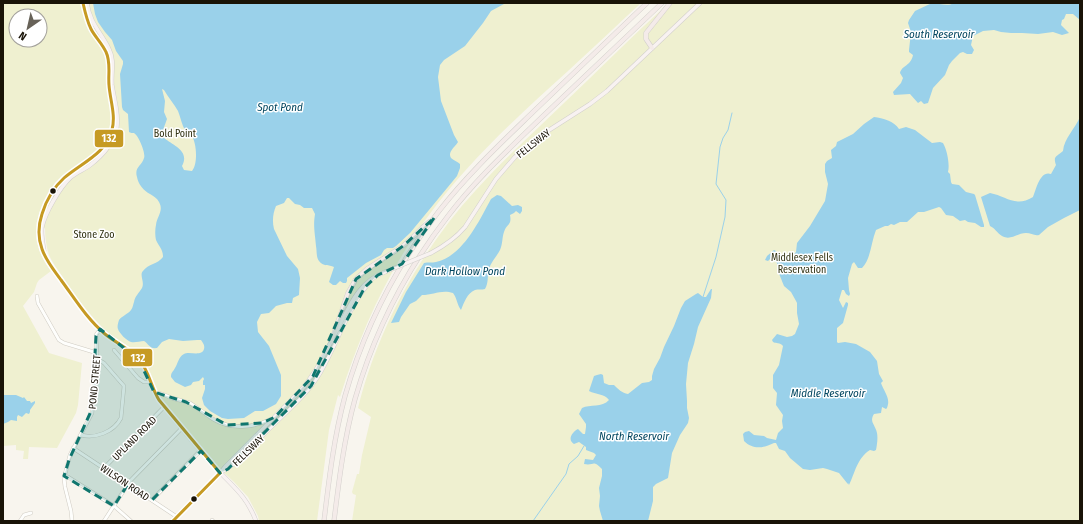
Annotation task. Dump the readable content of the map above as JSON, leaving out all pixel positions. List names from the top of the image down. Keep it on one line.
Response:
{"streets":{"main road":["FELLSWAY"],"street":["POND STREET","UPLAND ROAD","WILSON ROAD"]},"crossings":[["POND STREET","WILSON ROAD"],["UPLAND ROAD","WILSON ROAD"]],"water":["South Reservoir","Spot Pond","Dark Hollow Pond","Middle Reservoir","North Reservoir"],"parks":["Bold Point","Stone Zoo","Middlesex Fells Reservation"],"lines":["transit line 132"],"north":"bottom left"}
